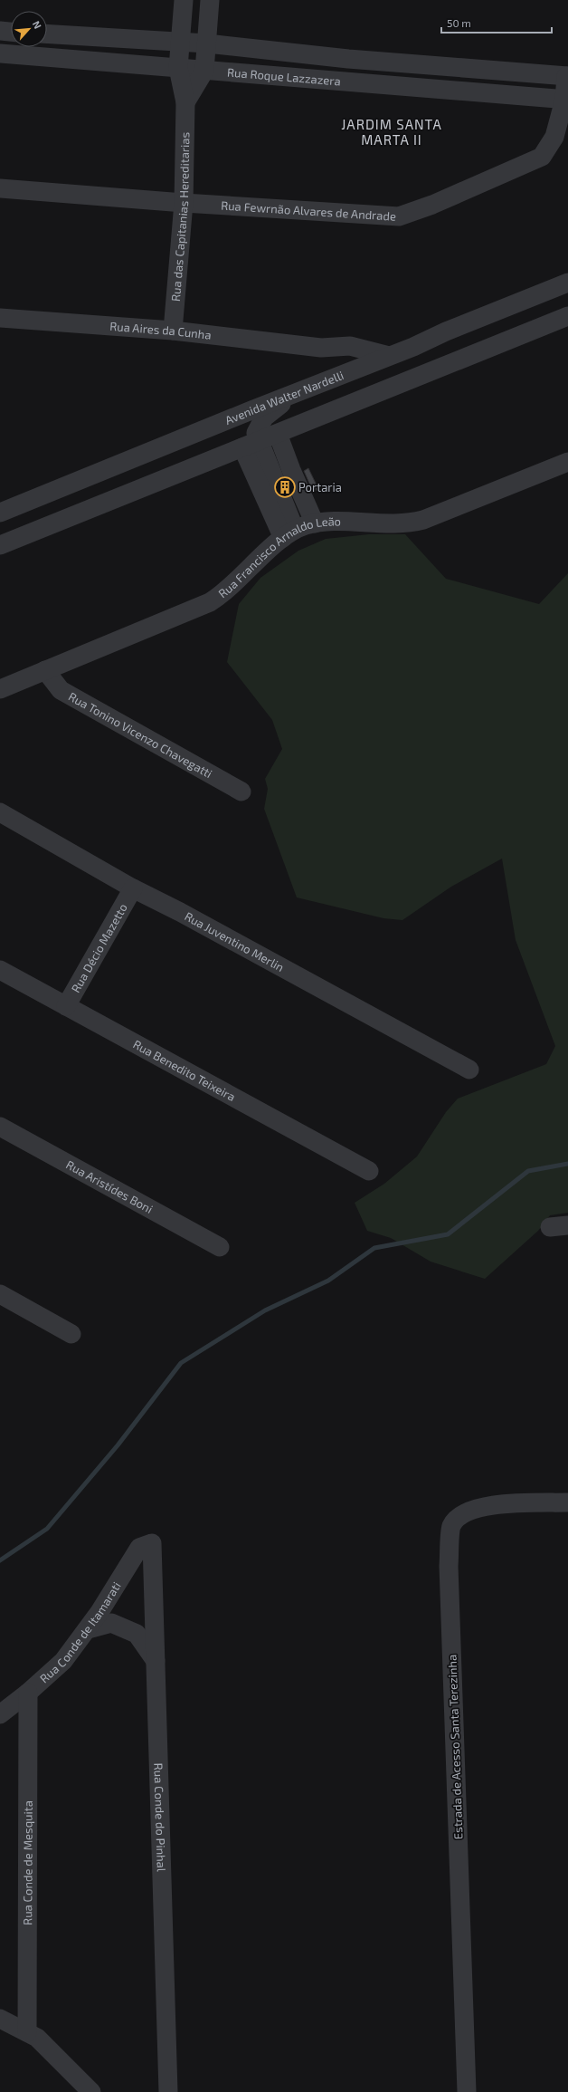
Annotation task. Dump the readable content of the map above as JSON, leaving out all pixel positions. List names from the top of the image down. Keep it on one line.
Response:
{"streets":{"street":["Rua Roque Lazzazera","Rua Fewrnão Alvares de Andrade","Rua das Capitanias Hereditarias","Rua Aires da Cunha","Avenida Walter Nardelli","Rua Francisco Arnaldo Leão","Rua Tonino Vicenzo Chavegatti","Rua Juventino Merlin","Rua Décio Mazetto","Rua Benedito Teixeira","Rua Aristídes Boni","Rua Conde de Itamarati","Estrada de Acesso Santa Terezinha","Rua Conde do Pinhal","Rua Conde de Mesquita"]},"crossings":[["Rua Roque Lazzazera","Rua Fewrnão Alvares de Andrade"],["Rua Roque Lazzazera","Rua das Capitanias Hereditarias"],["Rua Fewrnão Alvares de Andrade","Rua das Capitanias Hereditarias"],["Rua das Capitanias Hereditarias","Rua Aires da Cunha"],["Rua Aires da Cunha","Avenida Walter Nardelli"],["Rua Francisco Arnaldo Leão","Rua Tonino Vicenzo Chavegatti"],["Rua Juventino Merlin","Rua Décio Mazetto"],["Rua Décio Mazetto","Rua Benedito Teixeira"],["Rua Conde de Itamarati","Rua Conde do Pinhal"],["Rua Conde de Itamarati","Rua Conde de Mesquita"]],"districts":["JARDIM SANTA MARTA II"],"places":{"building":["Portaria"]},"scale_bar":"50 m","north":"top right"}
